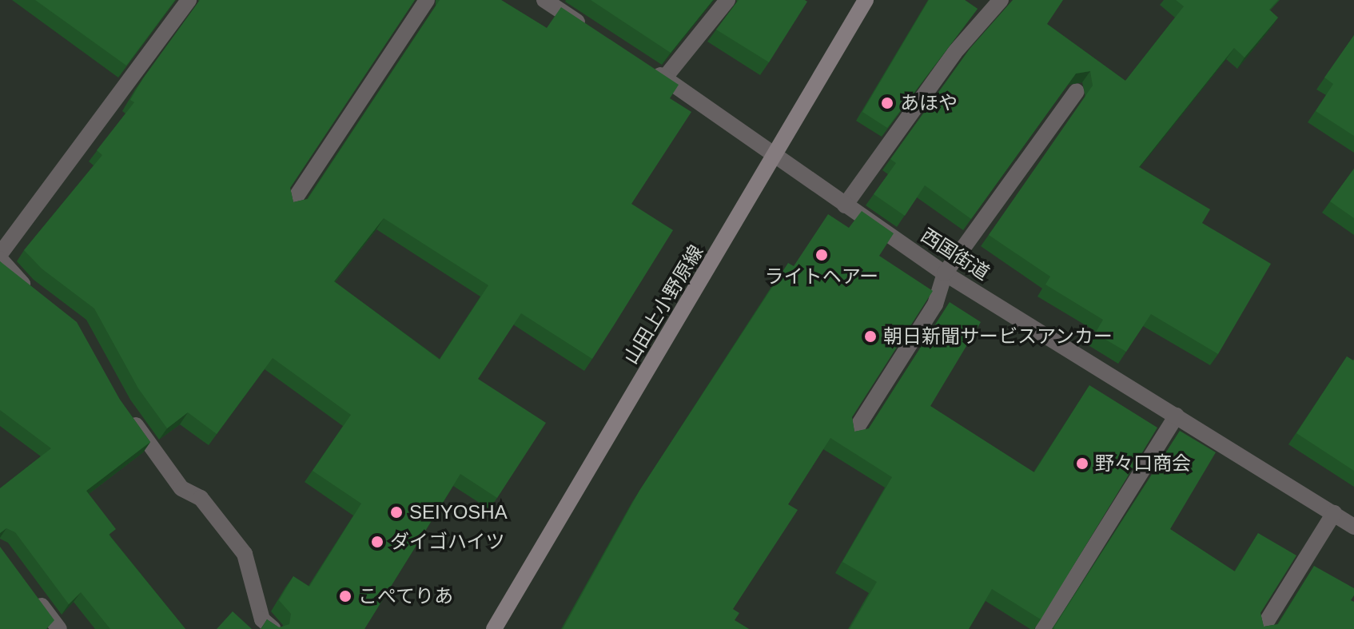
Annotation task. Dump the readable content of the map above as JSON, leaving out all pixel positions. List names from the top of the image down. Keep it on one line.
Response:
{"streets":{"main road":["山田上小野原線"],"street":["西国街道"]},"crossings":[["西国街道","山田上小野原線"]],"places":["あほや","ライトヘアー","朝日新聞サービスアンカー","野々口商会","SEIYOSHA","ダイゴハイツ","こぺてりあ"]}
